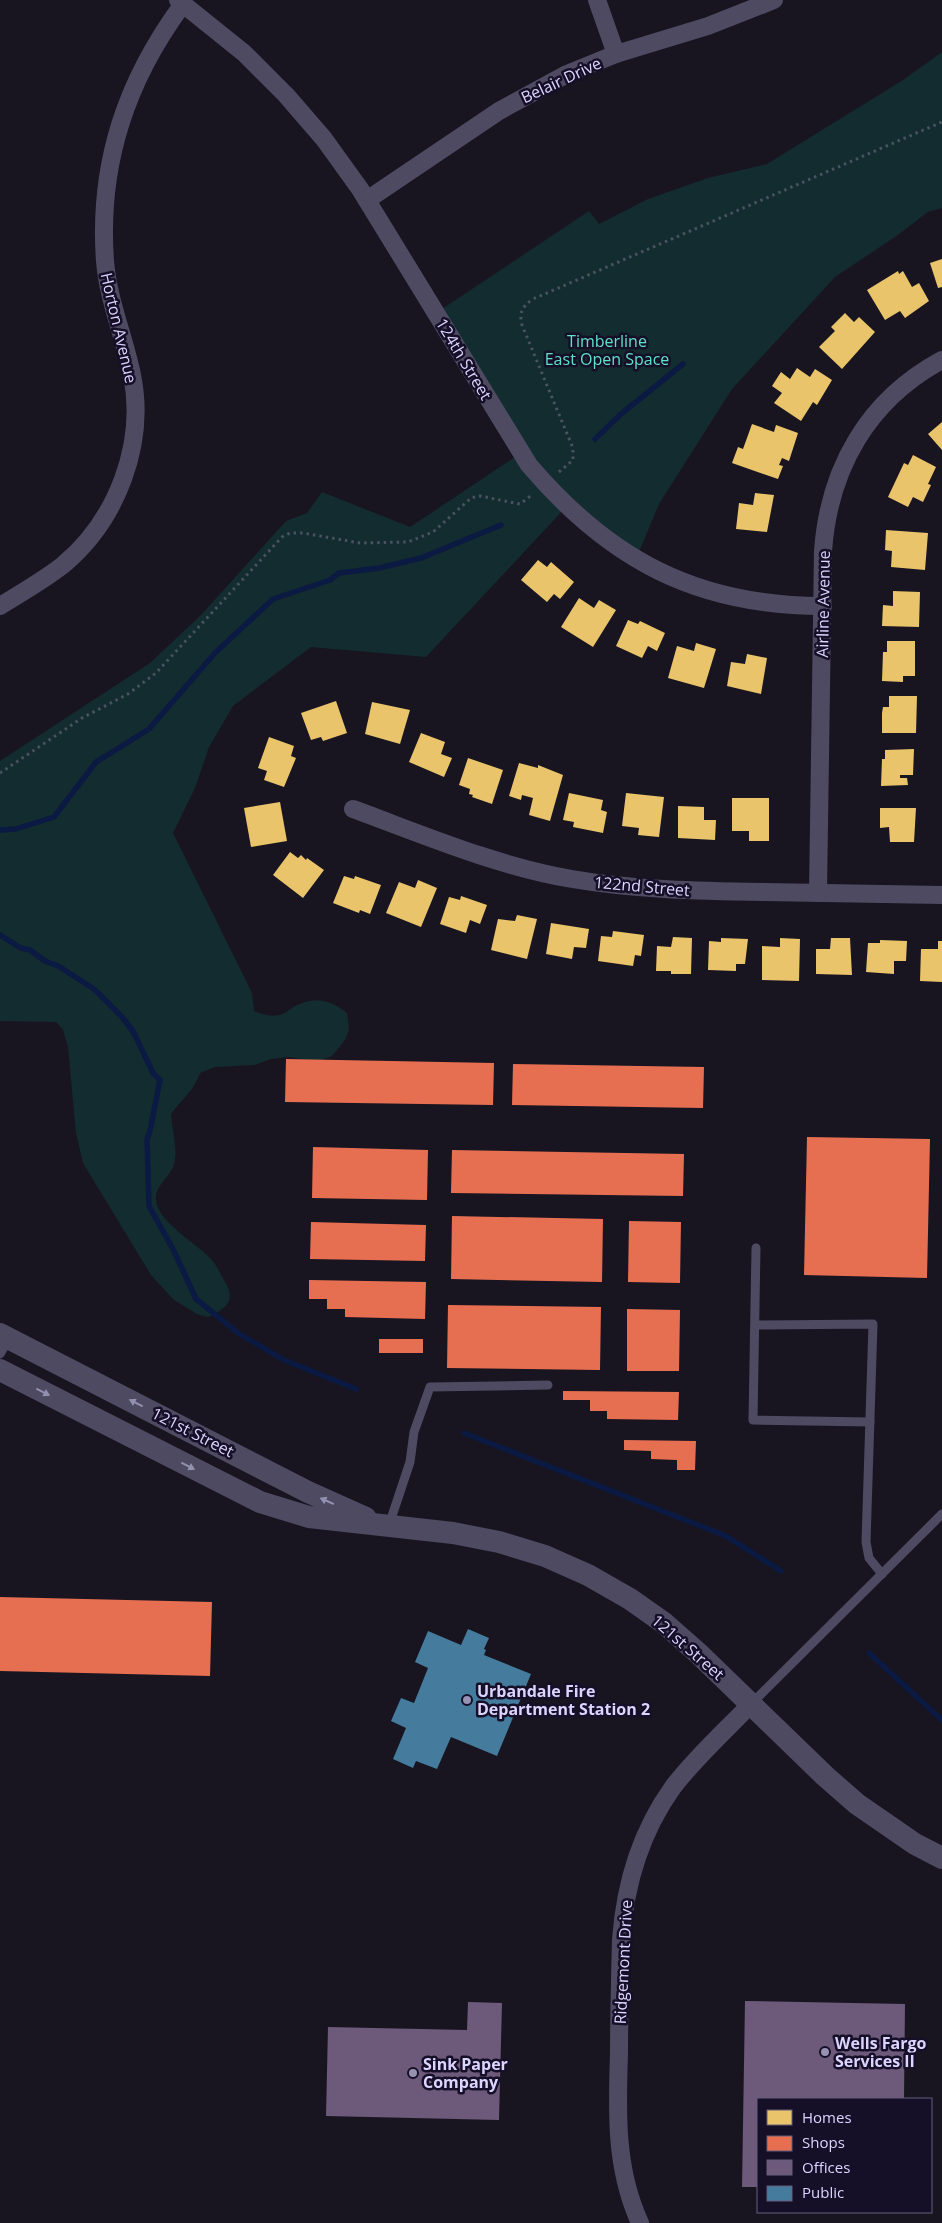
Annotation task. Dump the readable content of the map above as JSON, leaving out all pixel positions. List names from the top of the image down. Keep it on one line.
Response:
{"streets":{"street":["Belair Drive","Horton Avenue","124th Street","Airline Avenue","122nd Street","121st Street","Ridgemont Drive"]},"crossings":[["Belair Drive","124th Street"],["Horton Avenue","124th Street"],["124th Street","Airline Avenue"],["Airline Avenue","122nd Street"],["121st Street","Ridgemont Drive"]],"parks":["Timberline East Open Space"],"places":["Urbandale Fire Department Station 2","Wells Fargo Services II","Sink Paper Company"],"legend":["Homes","Shops","Offices","Public"]}
